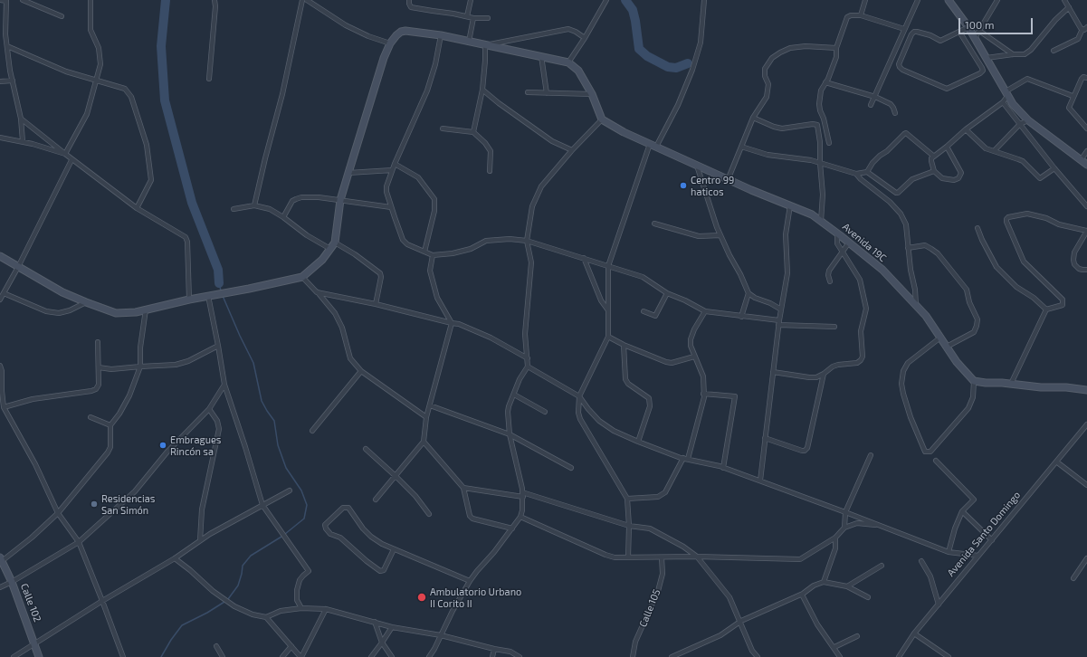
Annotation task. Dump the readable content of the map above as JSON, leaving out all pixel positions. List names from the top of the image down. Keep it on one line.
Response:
{"streets":{"street":["Avenida 19C","Avenida Santo Domingo","Calle 102","Calle 105"]},"places":["Centro 99 haticos","Embragues Rincón sa","Residencias San Simón","Ambulatorio Urbano II Corito II"],"scale_bar":"100 m"}
